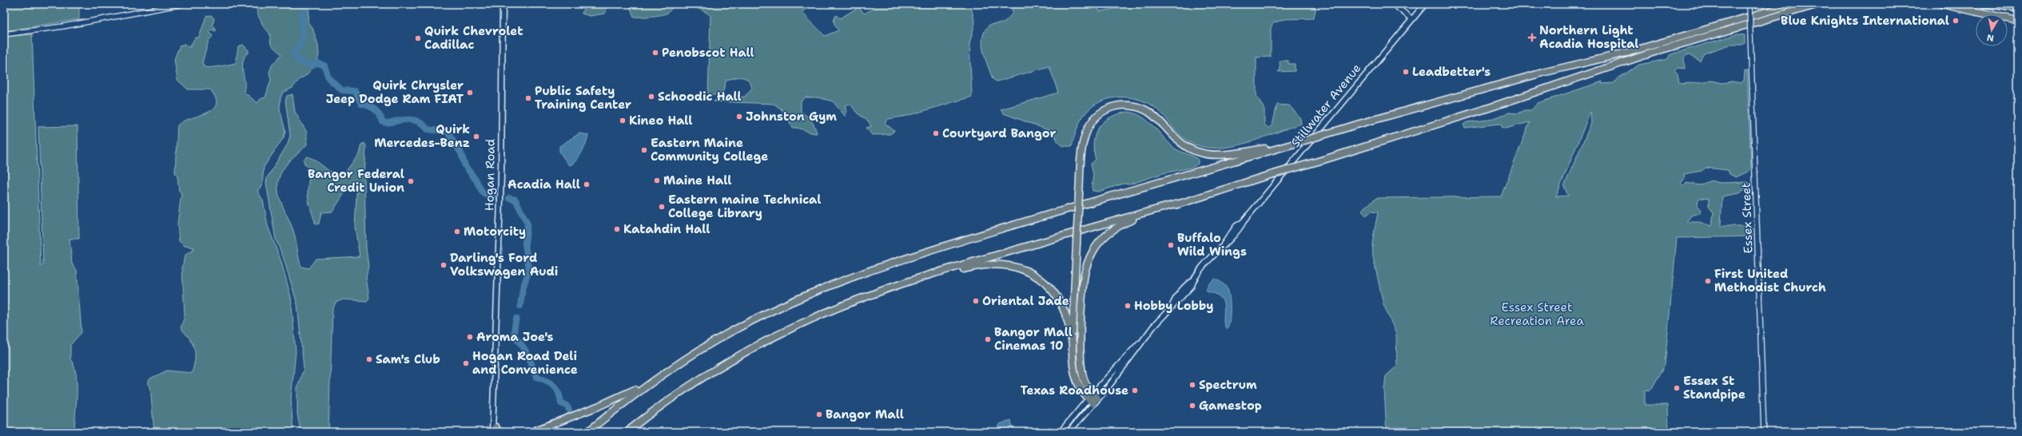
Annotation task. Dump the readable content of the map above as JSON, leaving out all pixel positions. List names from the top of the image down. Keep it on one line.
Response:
{"streets":{"main road":["Stillwater Avenue","Hogan Road"],"street":["Essex Street"]},"parks":["Essex Street Recreation Area"],"places":{"other":["Blue Knights International","Quirk Chevrolet Cadillac","Penobscot Hall","Leadbetter's","Quirk Chrysler Jeep Dodge Ram FIAT","Schoodic Hall","Public Safety Training Center","Johnston Gym","Kineo Hall","Courtyard Bangor","Quirk Mercedes-Benz","Eastern Maine Community College","Maine Hall","Bangor Federal Credit Union","Acadia Hall","Eastern maine Technical College Library","Katahdin Hall","Motorcity","Buffalo Wild Wings","Darling's Ford Volkswagen Audi","First United Methodist Church","Oriental Jade","Hobby Lobby","Aroma Joe's","Bangor Mall Cinemas 10","Sam's Club","Hogan Road Deli and Convenience","Spectrum","Essex St Standpipe","Texas Roadhouse","Gamestop","Bangor Mall"],"health":["Northern Light Acadia Hospital"]},"north":"bottom"}
